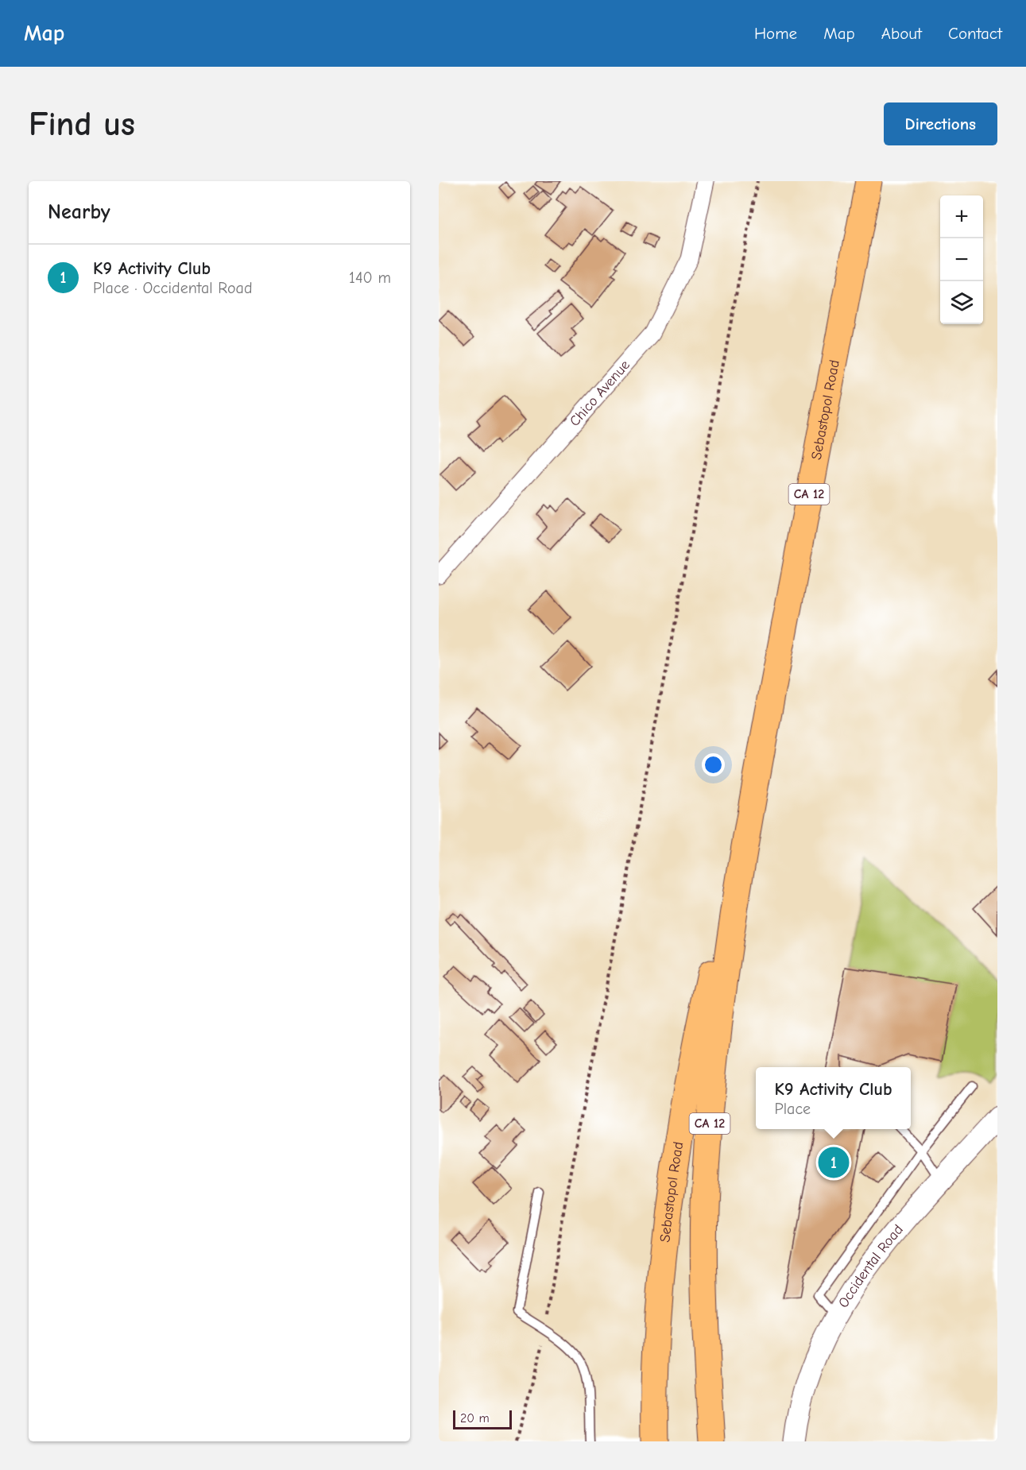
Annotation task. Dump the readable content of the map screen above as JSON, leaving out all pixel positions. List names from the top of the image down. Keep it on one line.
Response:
{"streets":{"main road":["Sebastopol Road","CA 12"],"street":["Chico Avenue","Occidental Road"]},"scale_bar":"20 m","page":{"header":"Map","nav":["Home","Map","About","Contact"],"buttons":"Directions","title":"Find us","heading":"Nearby","map_buttons":["+","−"],"list":[{"mark":"1","name":"K9 Activity Club","note":"Place · Occidental Road","value":"140 m"}],"popup":["K9 Activity Club","Place"],"pins":"1","scale":"20 m"}}
